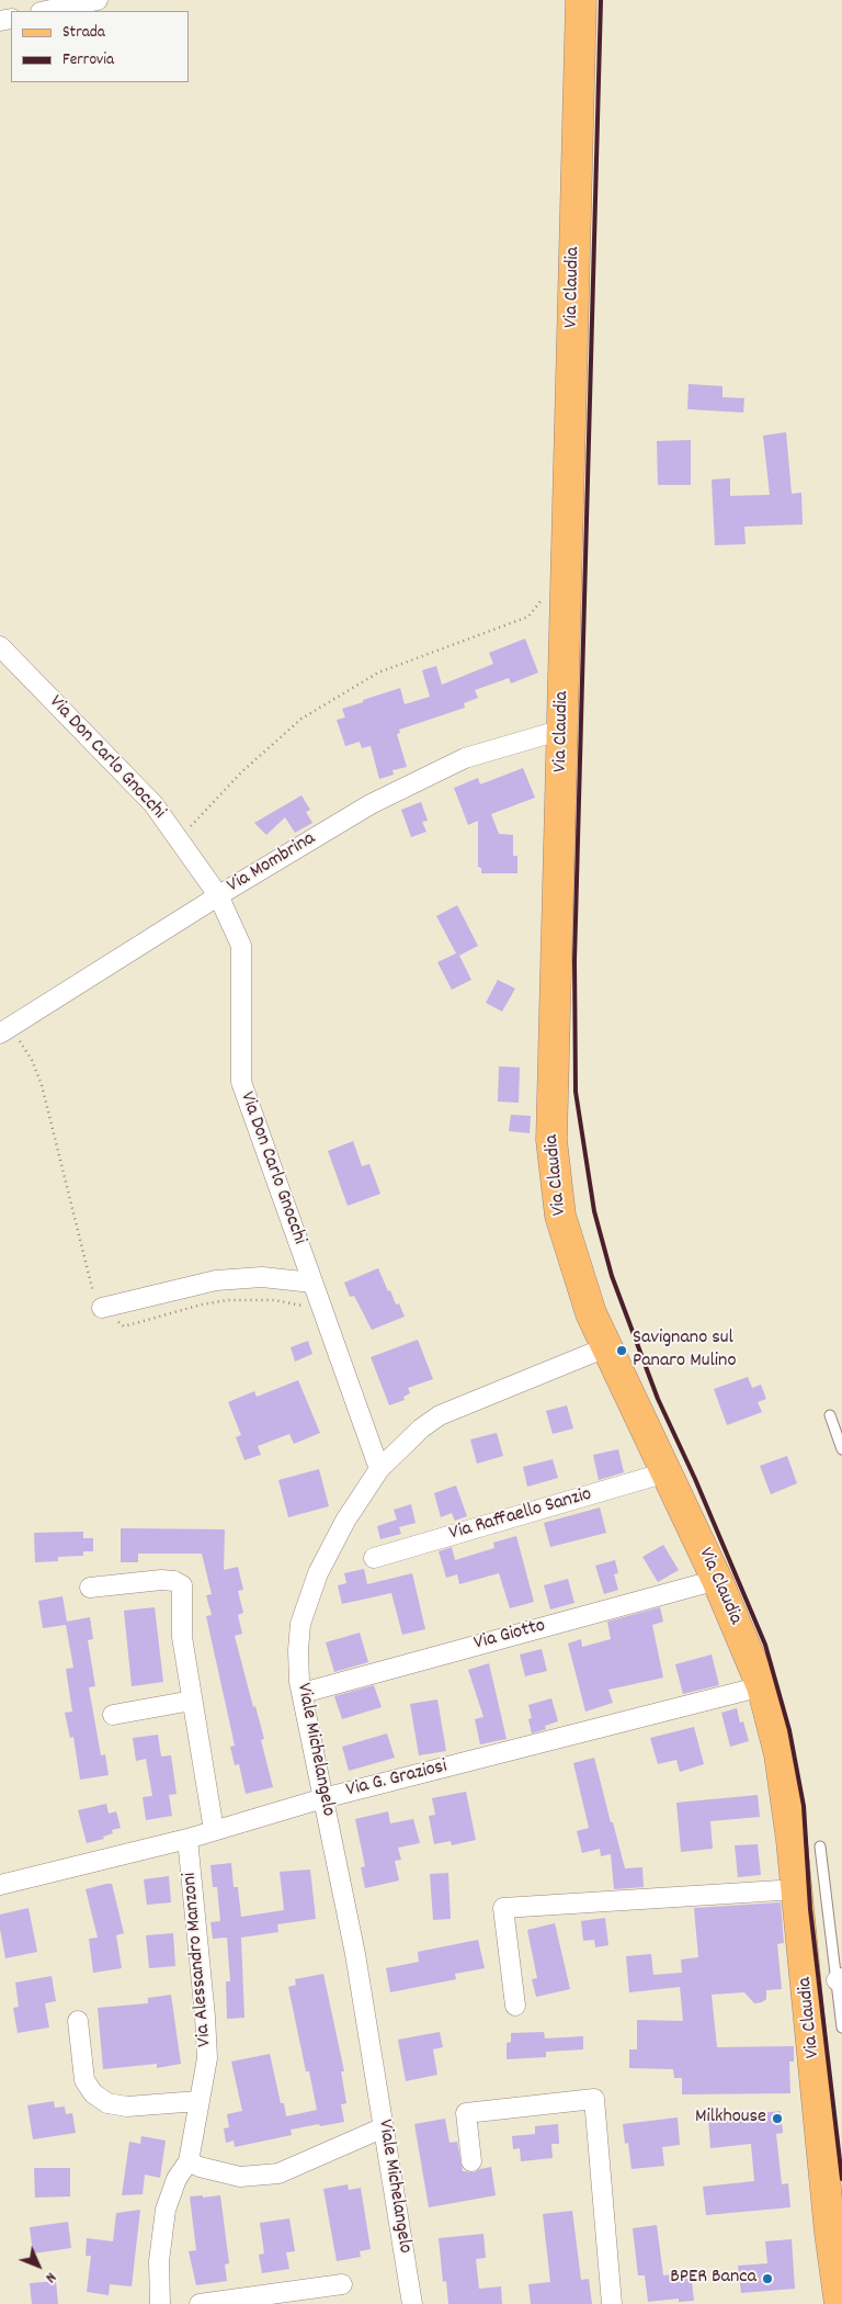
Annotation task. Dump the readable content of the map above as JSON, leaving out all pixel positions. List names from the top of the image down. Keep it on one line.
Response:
{"streets":{"main road":["Via Claudia"],"street":["Via Don Carlo Gnocchi","Via Mombrina","Via Raffaello Sanzio","Via Giotto","Viale Michelangelo","Via G. Graziosi","Via Alessandro Manzoni"]},"crossings":[["Via Claudia","Via Mombrina"],["Via Claudia","Via Raffaello Sanzio"],["Via Claudia","Via Giotto"],["Via Claudia","Viale Michelangelo"],["Via Claudia","Via G. Graziosi"],["Via Don Carlo Gnocchi","Via Mombrina"],["Via Don Carlo Gnocchi","Viale Michelangelo"],["Via Giotto","Viale Michelangelo"],["Viale Michelangelo","Via G. Graziosi"],["Via G. Graziosi","Via Alessandro Manzoni"]],"places":["Savignano sul Panaro Mulino","Milkhouse","BPER Banca"],"legend":["Strada","Ferrovia"],"north":"bottom right"}
